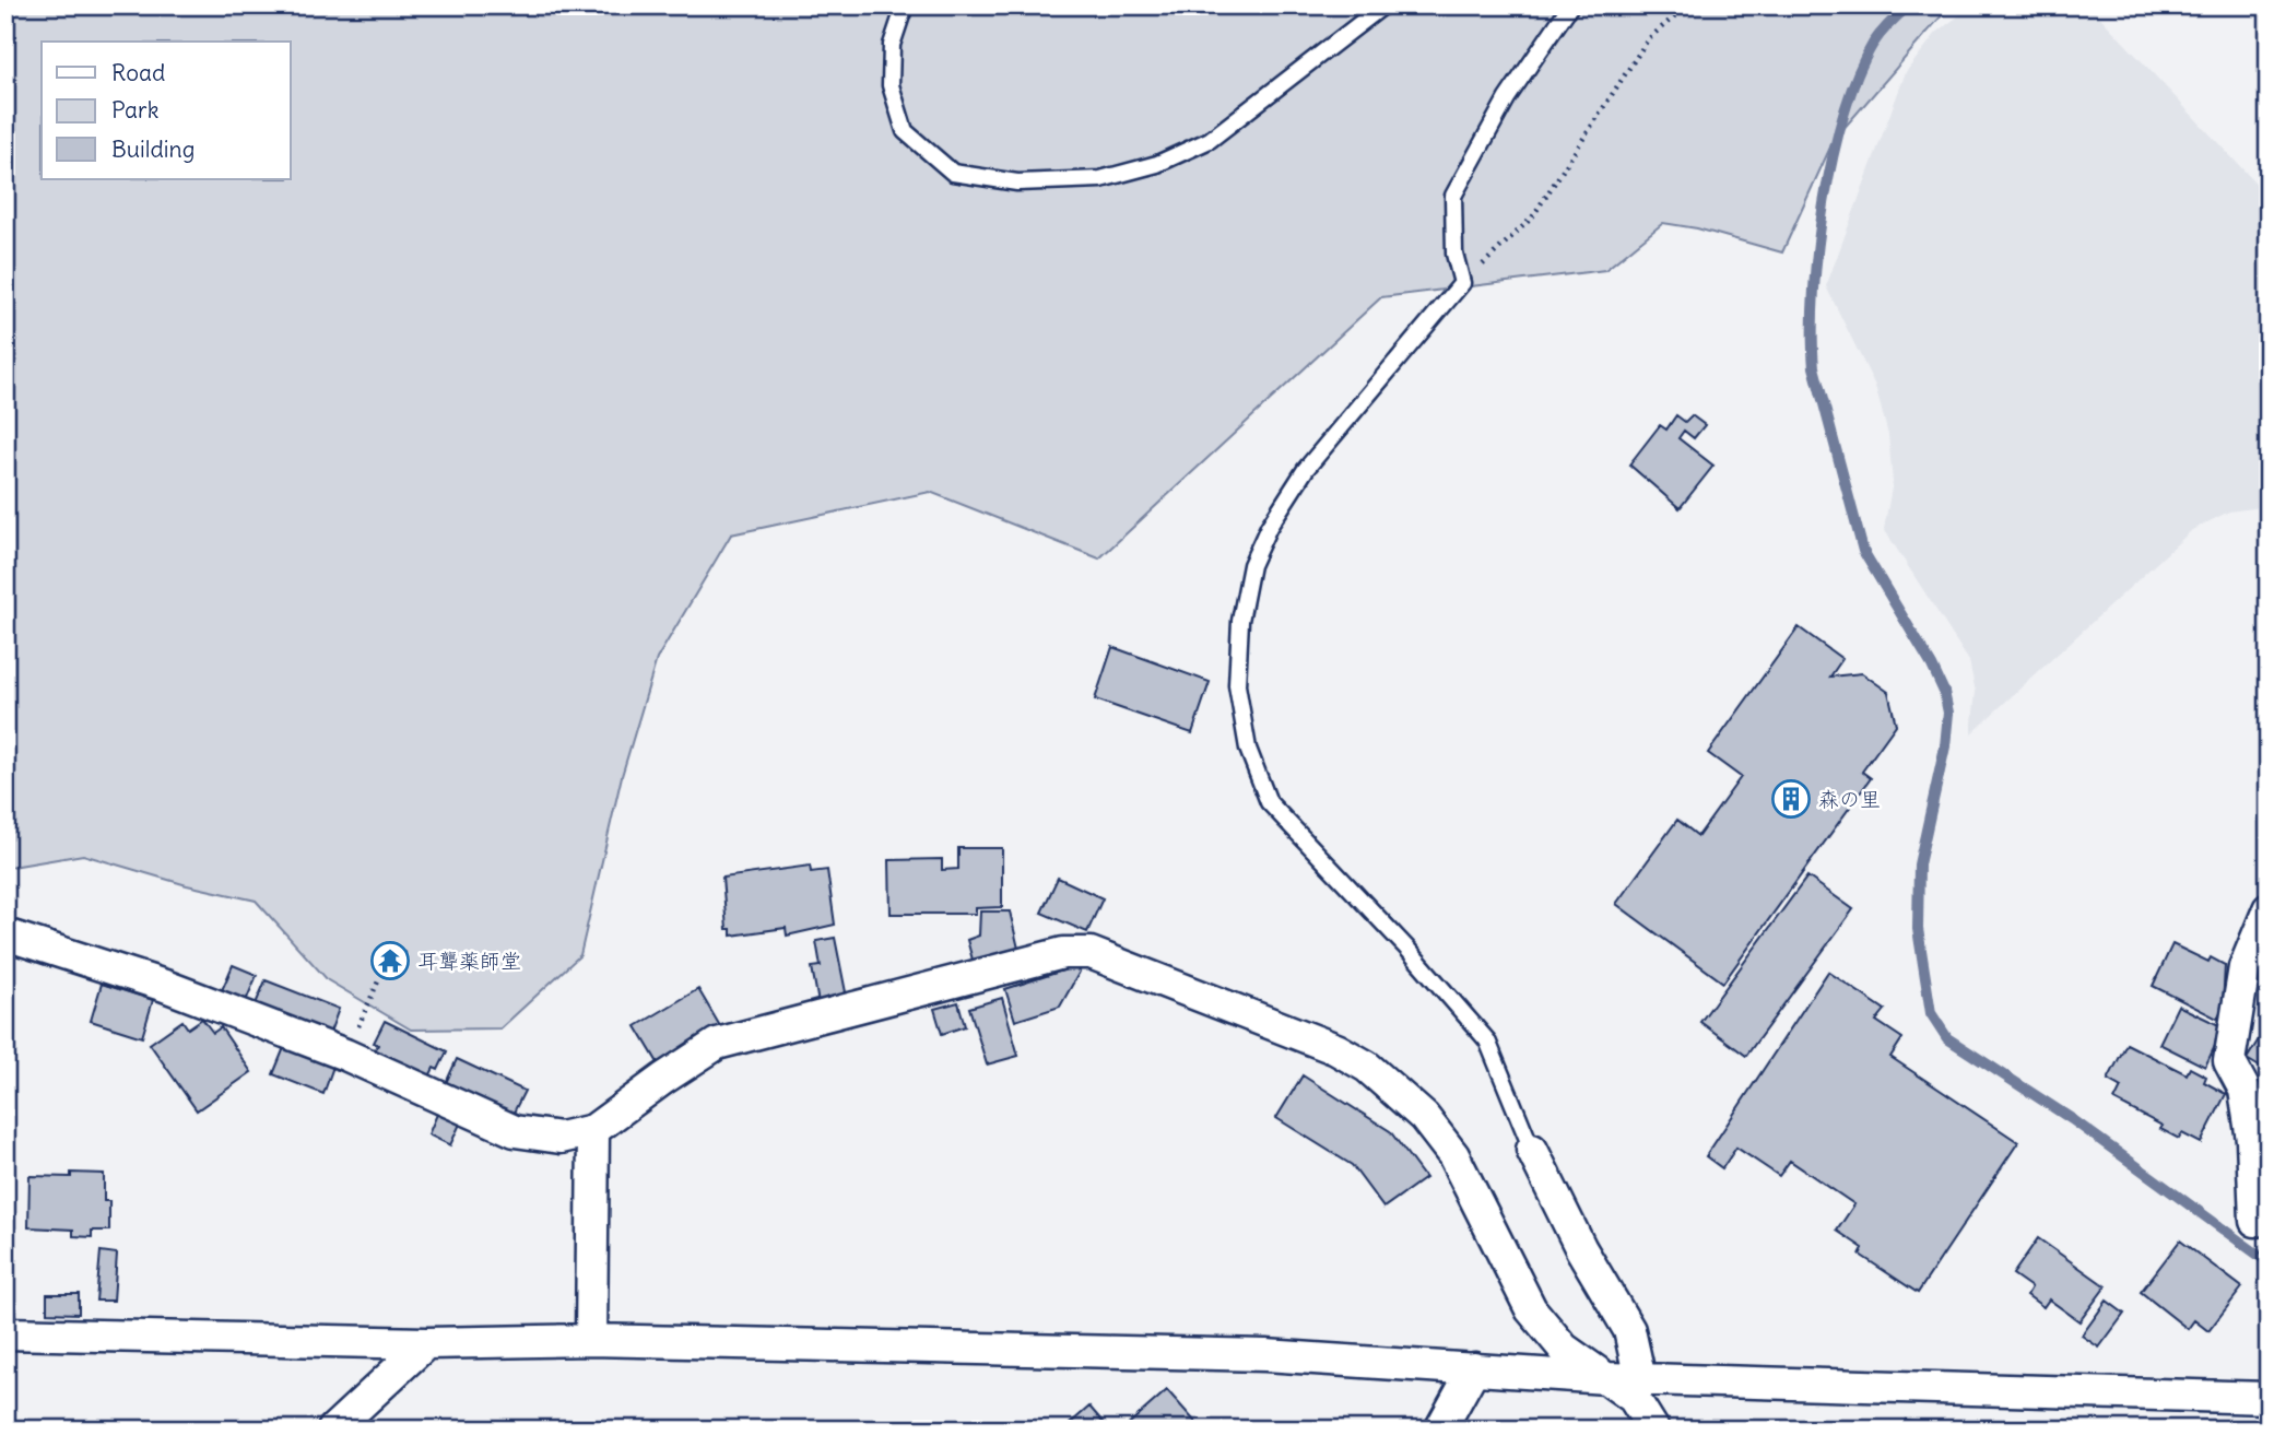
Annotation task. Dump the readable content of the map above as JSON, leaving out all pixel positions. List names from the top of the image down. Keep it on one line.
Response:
{"places":{"building":["森の里"],"temple":["耳聾薬師堂"]},"legend":["Road","Park","Building"]}
